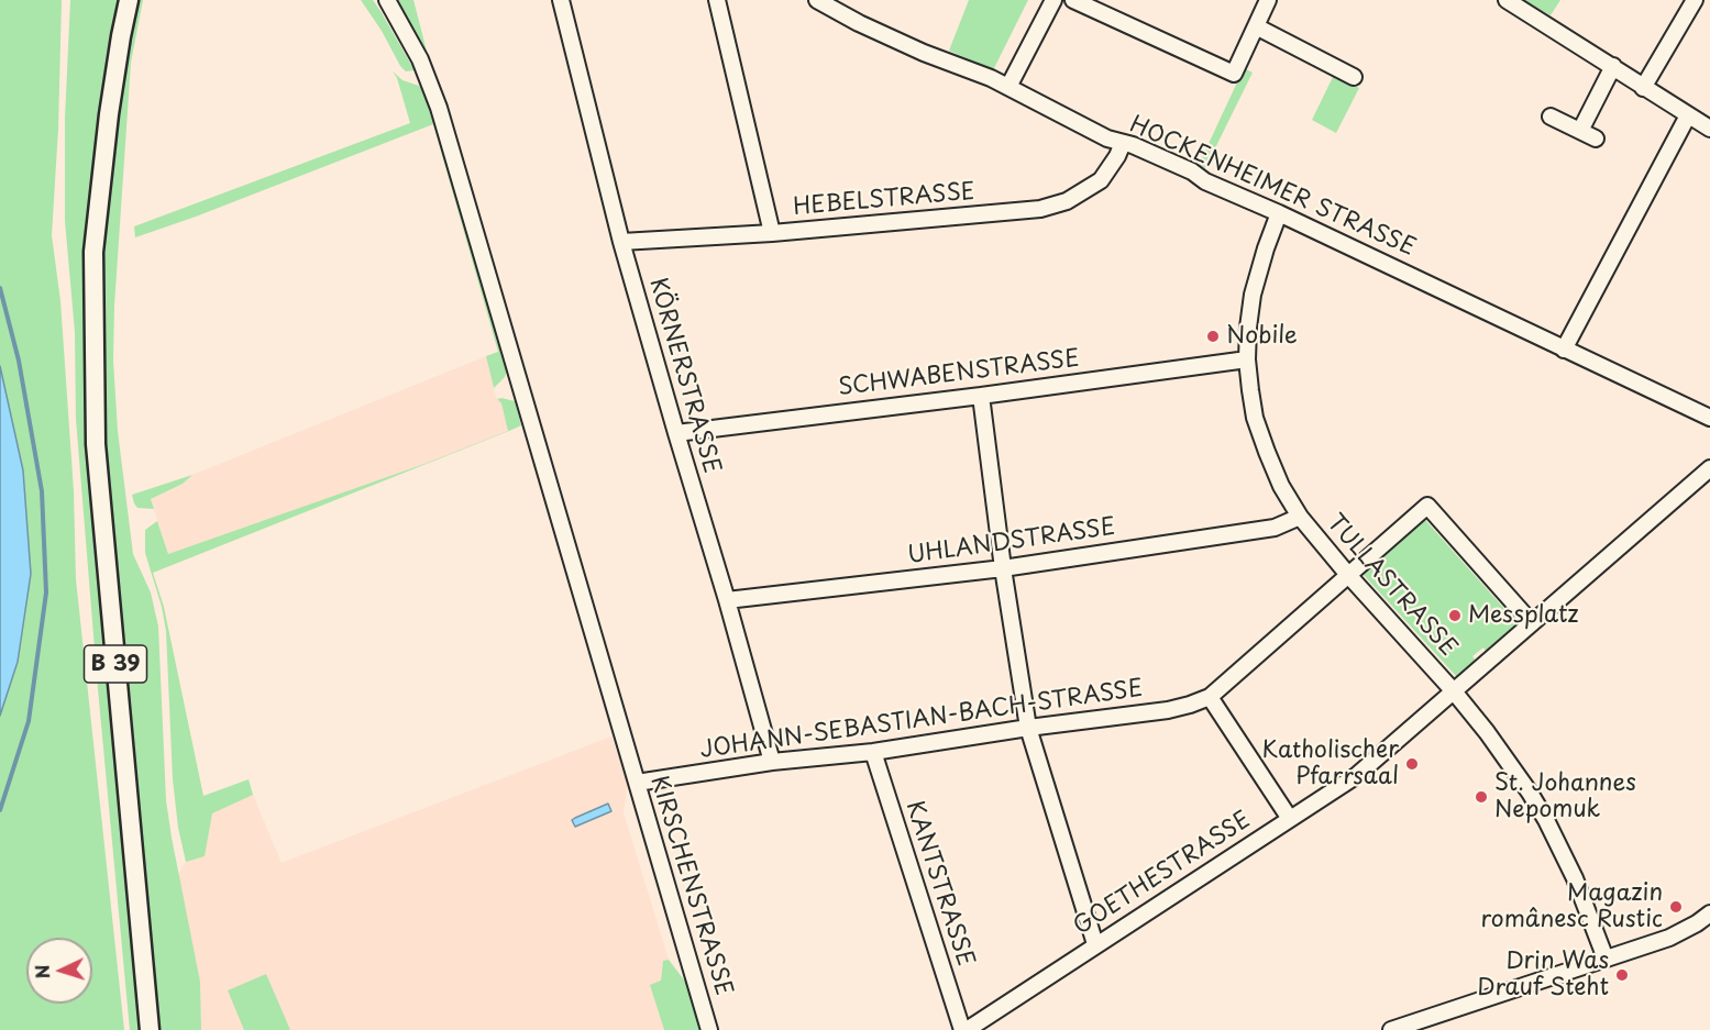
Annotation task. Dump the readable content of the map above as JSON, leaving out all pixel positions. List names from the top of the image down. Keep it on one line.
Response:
{"streets":{"main road":["B 39"],"street":["HOCKENHEIMER STRASSE","HEBELSTRASSE","SCHWABENSTRASSE","KÖRNERSTRASSE","UHLANDSTRASSE","TULLASTRASSE","JOHANN-SEBASTIAN-BACH-STRASSE","GOETHESTRASSE","KANTSTRASSE","KIRSCHENSTRASSE"]},"crossings":[["HOCKENHEIMER STRASSE","HEBELSTRASSE"],["HOCKENHEIMER STRASSE","TULLASTRASSE"],["HEBELSTRASSE","KÖRNERSTRASSE"],["SCHWABENSTRASSE","KÖRNERSTRASSE"],["SCHWABENSTRASSE","TULLASTRASSE"],["KÖRNERSTRASSE","UHLANDSTRASSE"],["KÖRNERSTRASSE","JOHANN-SEBASTIAN-BACH-STRASSE"],["UHLANDSTRASSE","TULLASTRASSE"],["TULLASTRASSE","GOETHESTRASSE"],["JOHANN-SEBASTIAN-BACH-STRASSE","KANTSTRASSE"],["JOHANN-SEBASTIAN-BACH-STRASSE","KIRSCHENSTRASSE"],["GOETHESTRASSE","KANTSTRASSE"]],"places":["Nobile","Messplatz","Katholischer Pfarrsaal","St. Johannes Nepomuk","Magazin românesc Rustic","Drin Was Drauf Steht"],"north":"left"}
